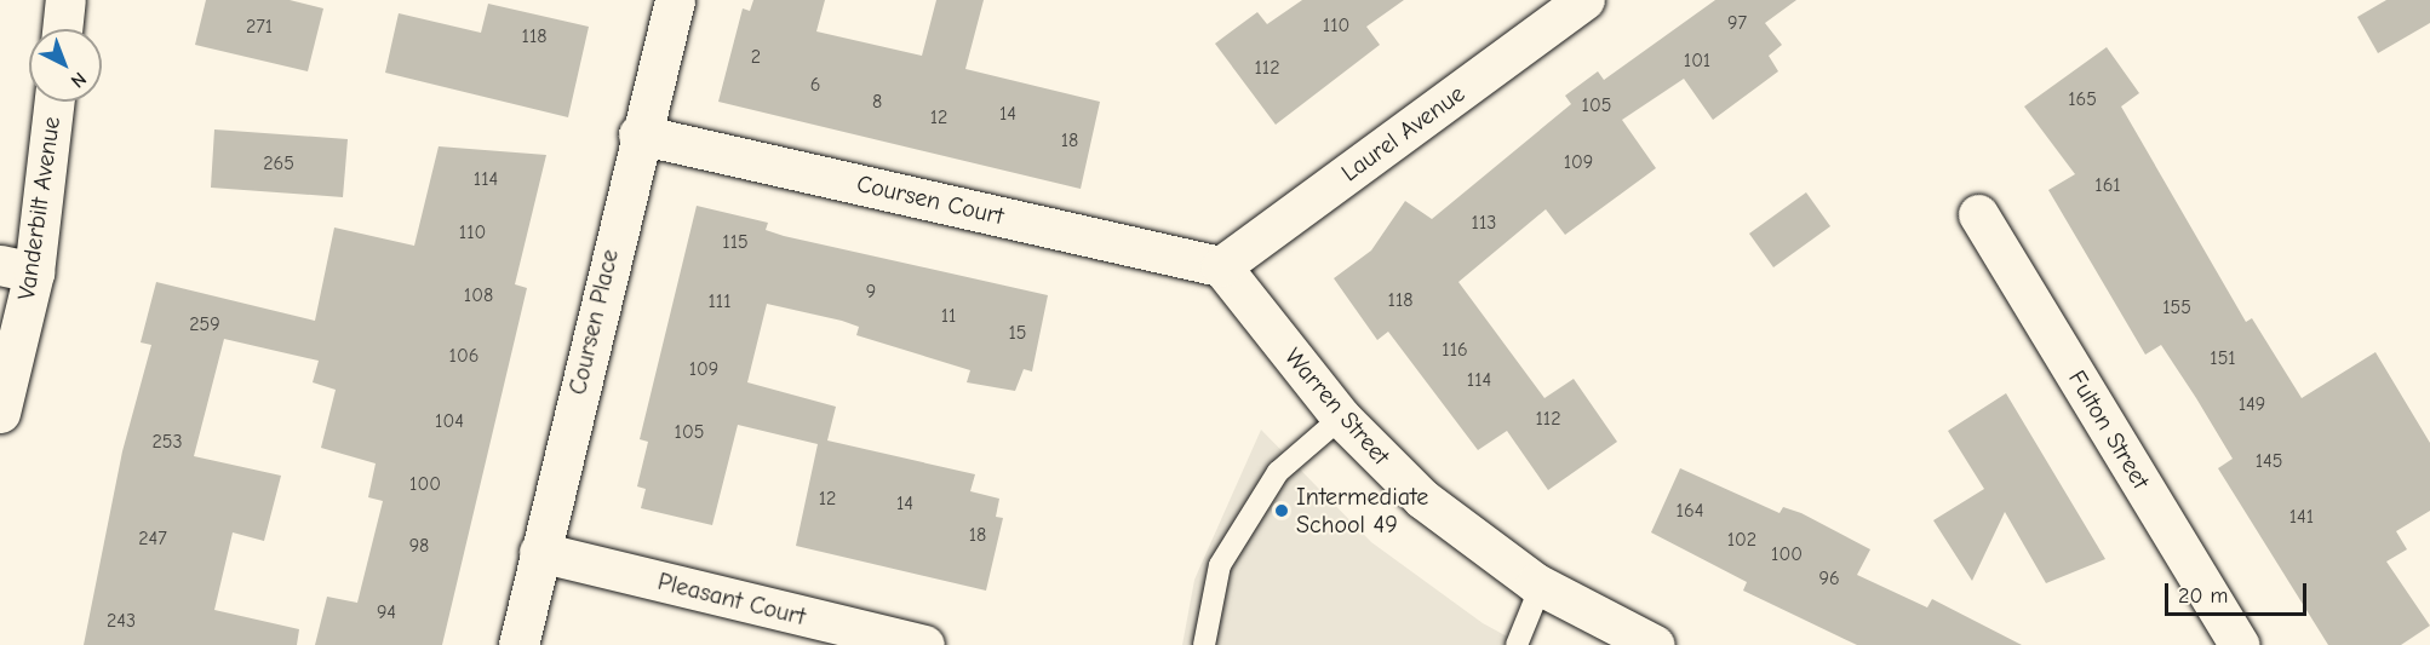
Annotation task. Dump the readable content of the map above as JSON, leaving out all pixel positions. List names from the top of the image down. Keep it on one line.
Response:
{"streets":{"street":["Laurel Avenue","Coursen Court","Vanderbilt Avenue","Coursen Place","Warren Street","Fulton Street","Pleasant Court"]},"crossings":[["Laurel Avenue","Coursen Court"],["Laurel Avenue","Warren Street"],["Coursen Court","Coursen Place"],["Coursen Court","Warren Street"],["Coursen Place","Pleasant Court"]],"places":["Intermediate School 49"],"house_numbers":["97","110","271","118","2","101","112","6","165","8","105","14","12","18","109","265","114","161","113","110","115","9","108","118","111","155","11","259","15","116","106","151","109","114","149","112","104","105","253","145","100","12","14","164","141","18","247","102","98","100","96","94","243"],"scale_bar":"20 m","north":"bottom right"}
